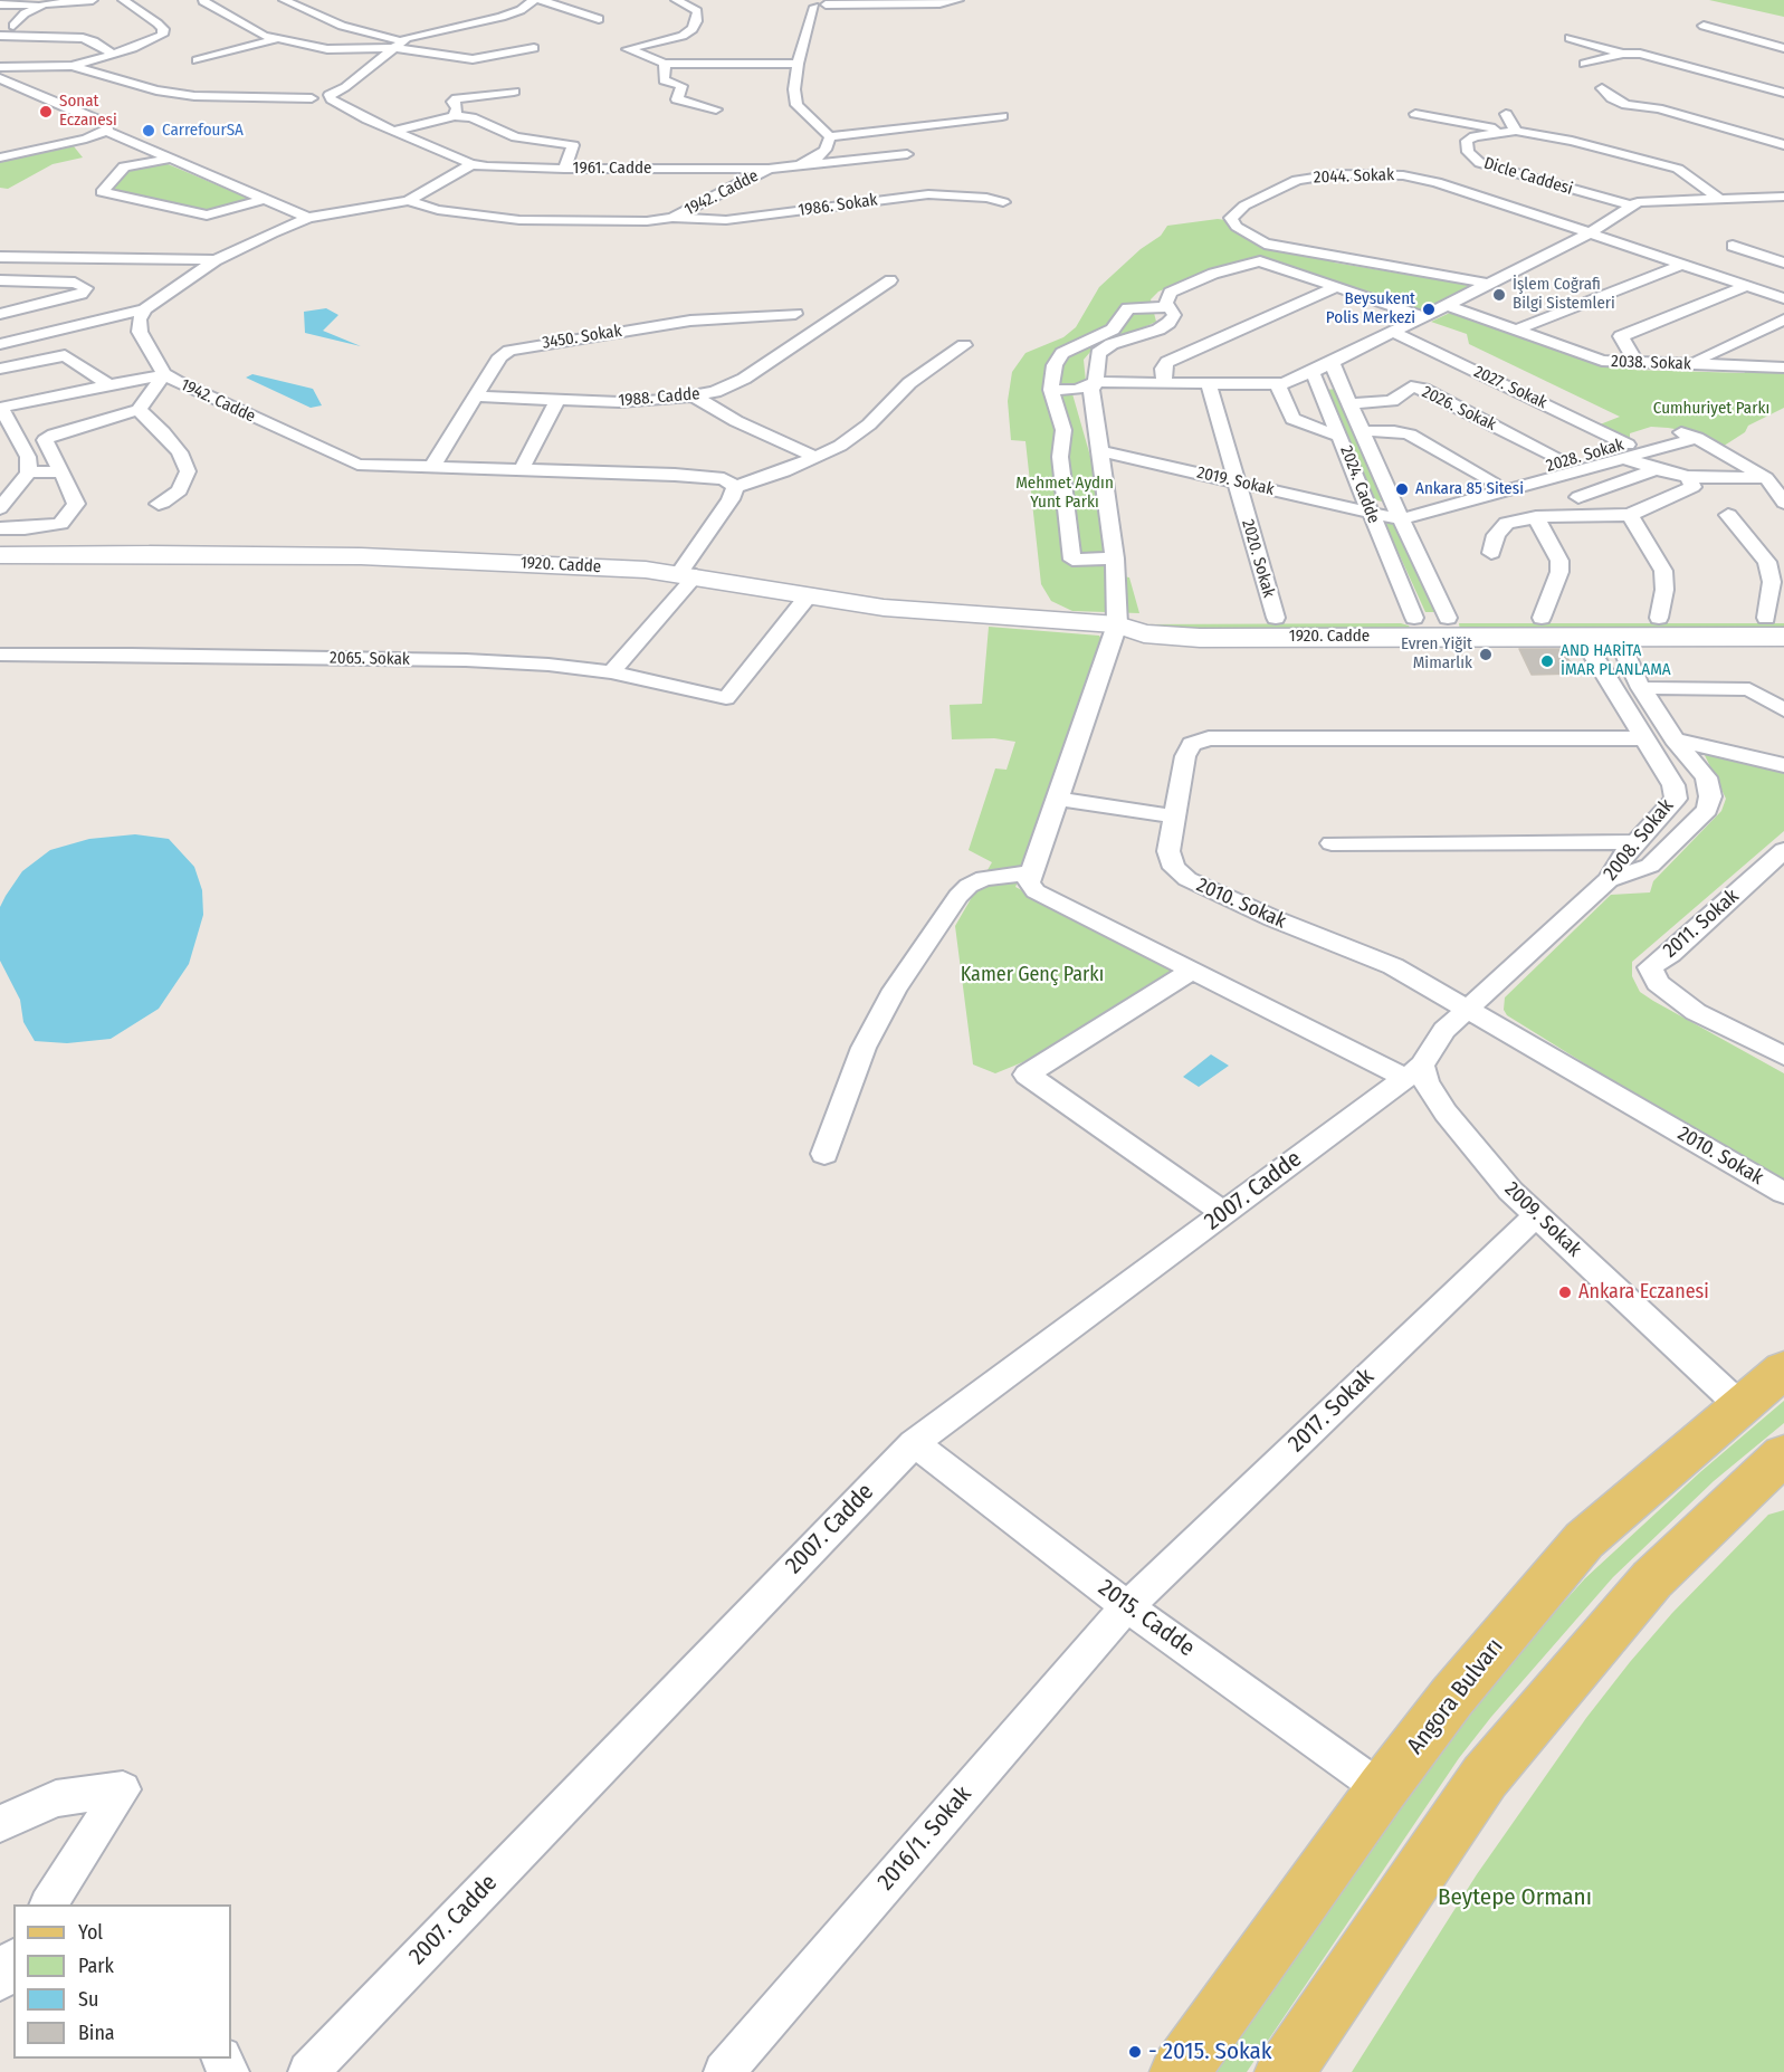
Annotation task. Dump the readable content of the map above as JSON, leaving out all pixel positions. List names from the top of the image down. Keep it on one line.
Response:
{"streets":{"main road":["1920. Cadde","Angora Bulvarı"],"street":["1961. Cadde","2044. Sokak","Dicle Caddesi","1942. Cadde","1986. Sokak","3450. Sokak","2038. Sokak","2027. Sokak","1988. Cadde","2026. Sokak","2028. Sokak","2019. Sokak","2024. Cadde","2020. Sokak","2065. Sokak","2008. Sokak","2010. Sokak","2011. Sokak","2007. Cadde","2009. Sokak","2017. Sokak","2015. Cadde","2016/1. Sokak"]},"crossings":[["1961. Cadde","1942. Cadde"],["2044. Sokak","Dicle Caddesi"],["1942. Cadde","1986. Sokak"],["1942. Cadde","3450. Sokak"],["3450. Sokak","1988. Cadde"],["2027. Sokak","2028. Sokak"],["2026. Sokak","2028. Sokak"],["2026. Sokak","2024. Cadde"],["2028. Sokak","2019. Sokak"],["2028. Sokak","2024. Cadde"],["2019. Sokak","2024. Cadde"],["2019. Sokak","2020. Sokak"],["2024. Cadde","1920. Cadde"],["2020. Sokak","1920. Cadde"],["1920. Cadde","2065. Sokak"],["1920. Cadde","2008. Sokak"],["2008. Sokak","2010. Sokak"],["2007. Cadde","2009. Sokak"],["2007. Cadde","2015. Cadde"],["2009. Sokak","2017. Sokak"],["2009. Sokak","Angora Bulvarı"],["2017. Sokak","2015. Cadde"],["2017. Sokak","2016/1. Sokak"],["2015. Cadde","Angora Bulvarı"],["2015. Cadde","2016/1. Sokak"]],"parks":["Cumhuriyet Parkı","Mehmet Aydın Yunt Parkı","Kamer Genç Parkı","Beytepe Ormanı"],"places":["Sonat Eczanesi","CarrefourSA","İşlem Coğrafi Bilgi Sistemleri","Beysukent Polis Merkezi","Ankara 85 Sitesi","Evren Yiğit Mimarlık","AND HARİTA İMAR PLANLAMA","Ankara Eczanesi","- 2015. Sokak"],"legend":["Yol","Park","Su","Bina"]}
